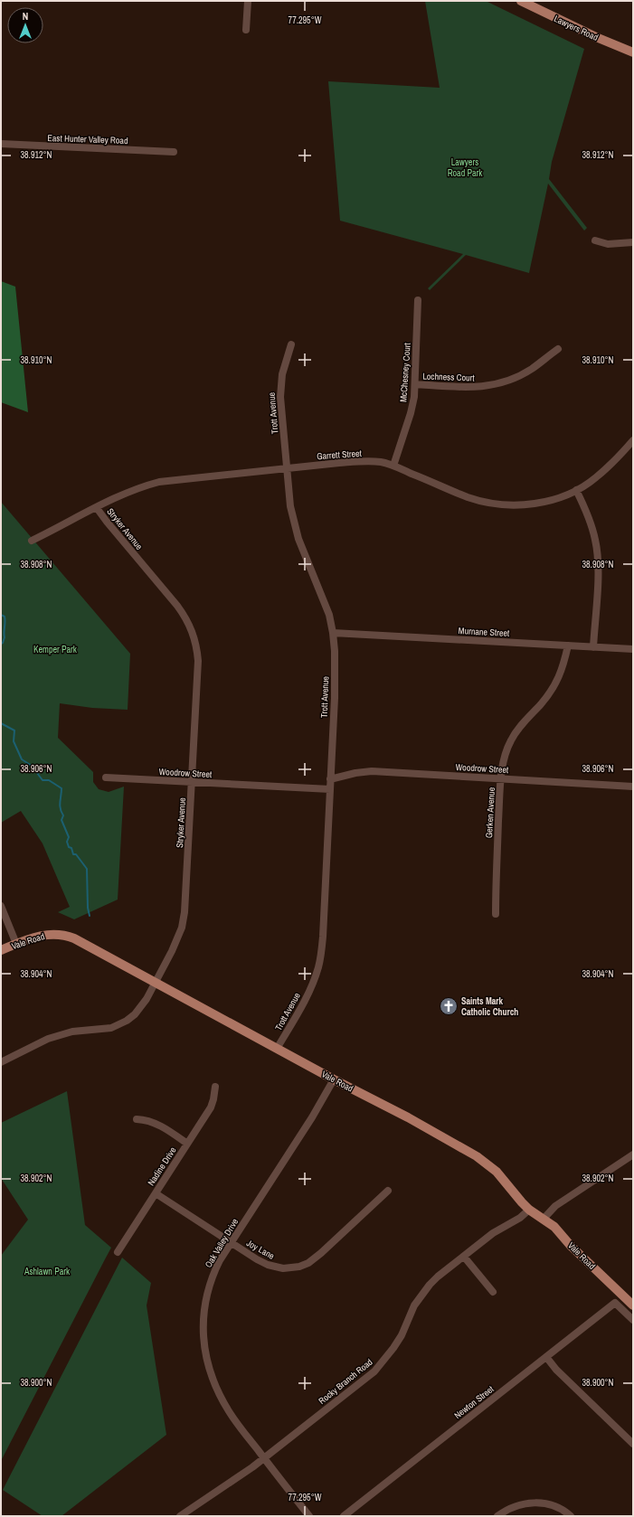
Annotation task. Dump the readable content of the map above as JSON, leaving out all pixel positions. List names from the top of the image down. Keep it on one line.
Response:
{"streets":{"main road":["Lawyers Road","Vale Road"],"street":["East Hunter Valley Road","McChesney Court","Lochness Court","Trott Avenue","Garrett Street","Stryker Avenue","Murnane Street","Woodrow Street","Gerken Avenue","Nadine Drive","Oak Valley Drive","Joy Lane","Rocky Branch Road","Newton Street"]},"crossings":[["McChesney Court","Lochness Court"],["McChesney Court","Garrett Street"],["Trott Avenue","Garrett Street"],["Trott Avenue","Murnane Street"],["Trott Avenue","Woodrow Street"],["Trott Avenue","Vale Road"],["Garrett Street","Stryker Avenue"],["Stryker Avenue","Woodrow Street"],["Stryker Avenue","Vale Road"],["Murnane Street","Gerken Avenue"],["Woodrow Street","Gerken Avenue"],["Vale Road","Oak Valley Drive"],["Vale Road","Rocky Branch Road"],["Vale Road","Newton Street"],["Nadine Drive","Joy Lane"],["Oak Valley Drive","Joy Lane"],["Oak Valley Drive","Rocky Branch Road"]],"parks":["Lawyers Road Park","Kemper Park","Ashlawn Park"],"places":{"church":["Saints Mark Catholic Church"]},"north":"top","coordinates":["77.295°W","38.912°N","38.910°N","38.908°N","38.906°N","38.904°N","38.902°N","38.900°N"]}
